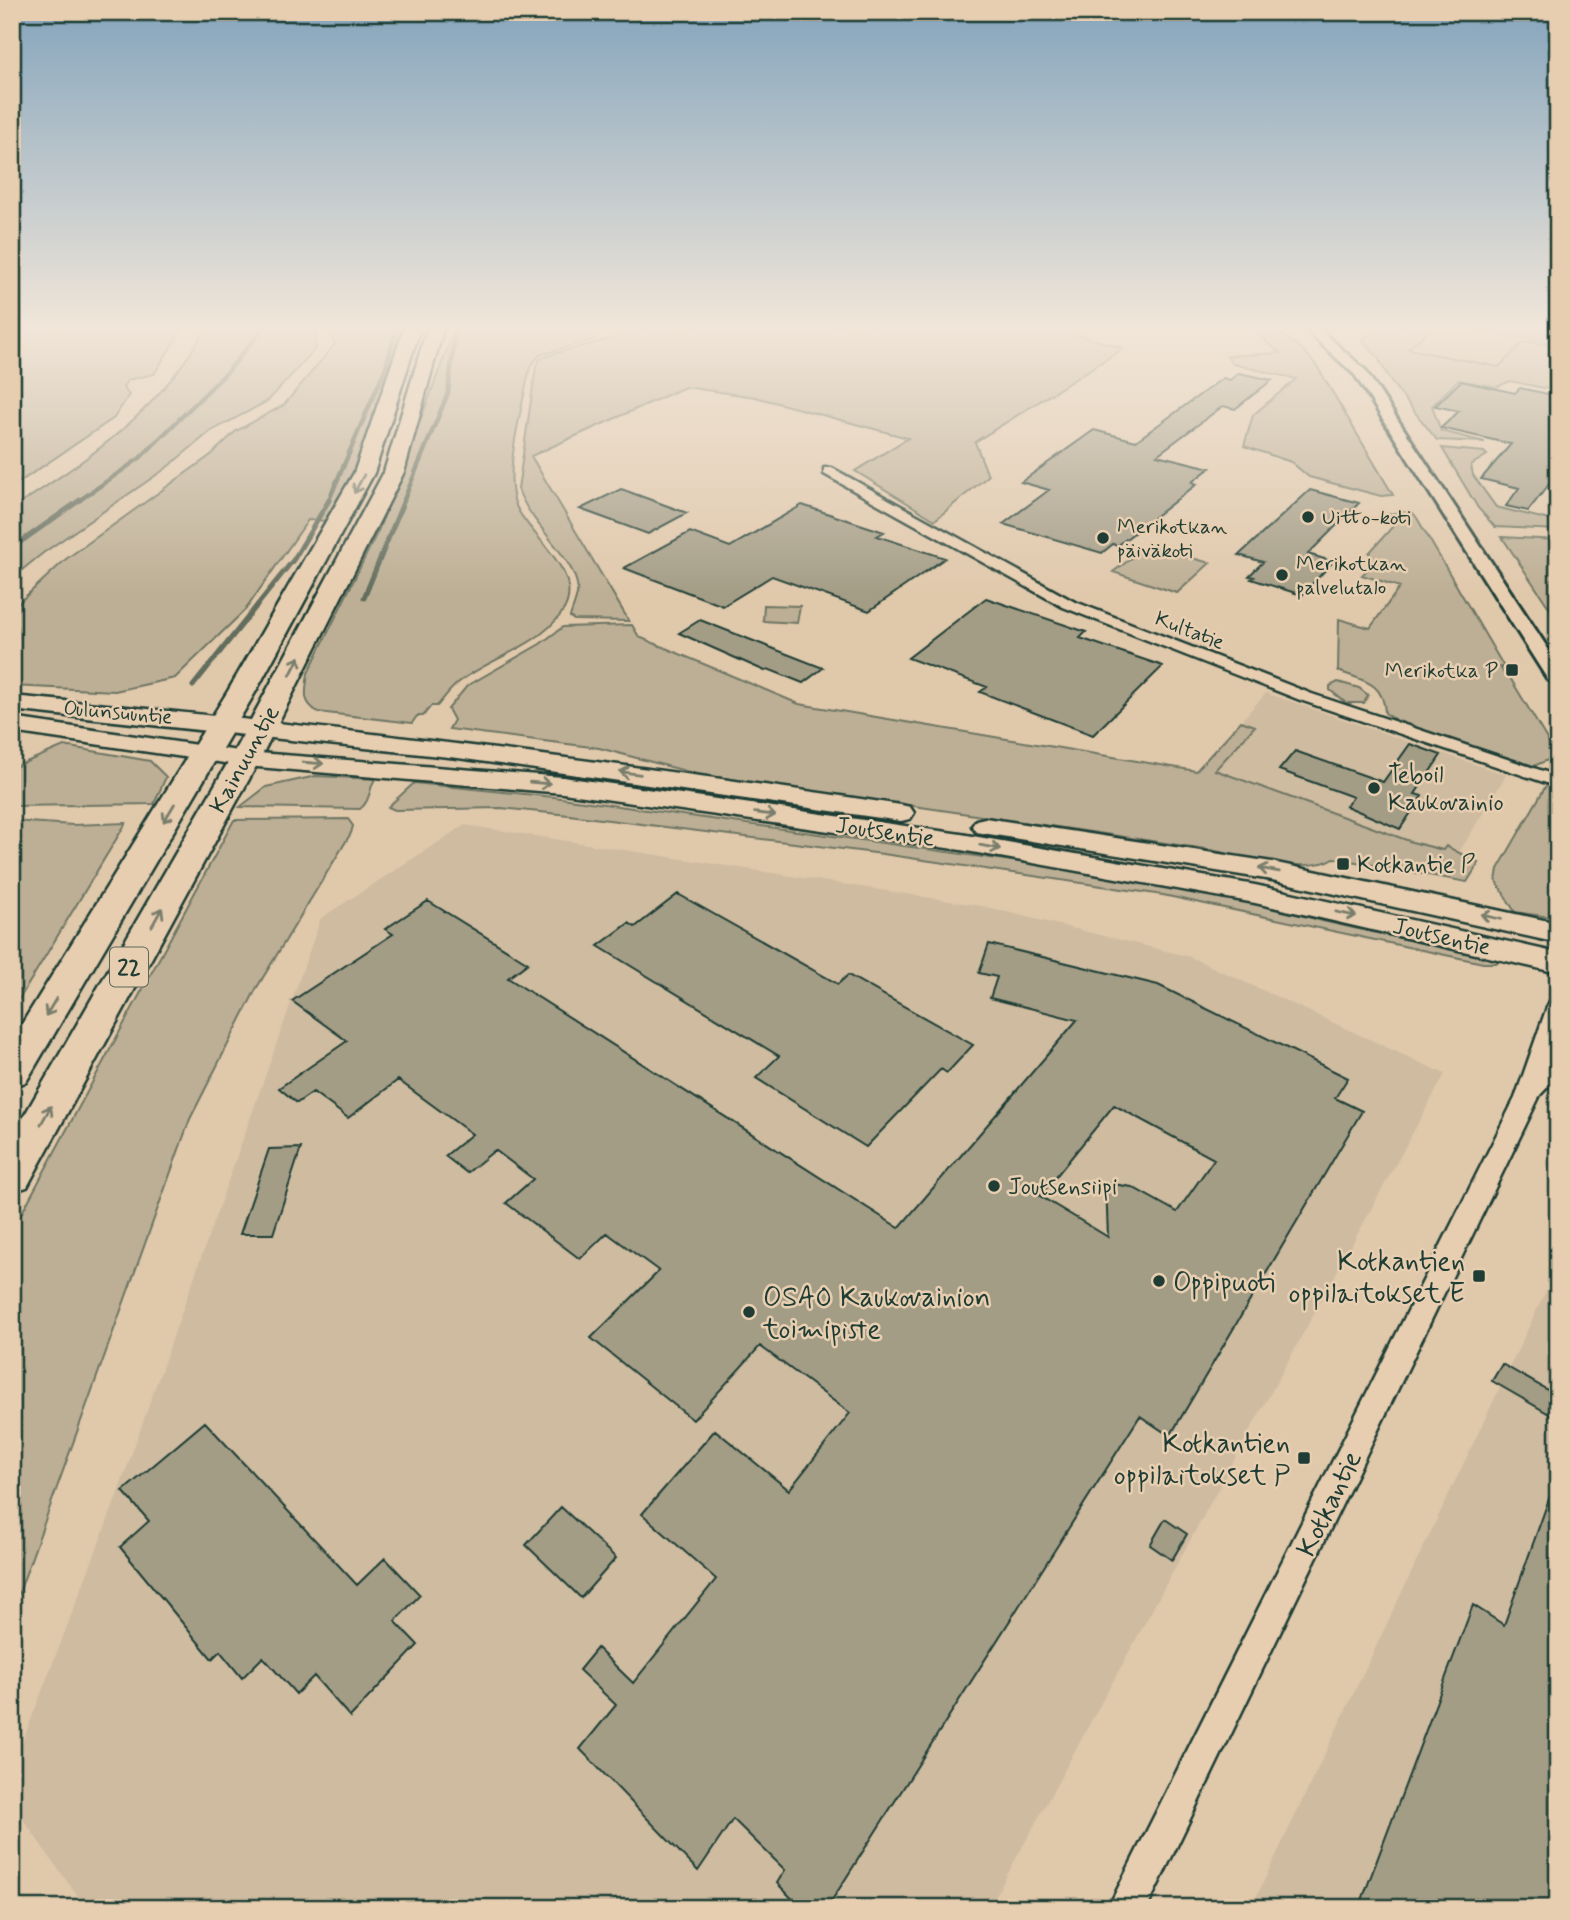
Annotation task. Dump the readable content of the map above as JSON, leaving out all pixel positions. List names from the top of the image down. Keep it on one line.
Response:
{"streets":{"highway":["Kainuuntie","22"],"main road":["Oulunsuuntie","Joutsentie"],"street":["Kultatie","Kotkantie"]},"crossings":[["Oulunsuuntie","Kainuuntie"],["Oulunsuuntie","Joutsentie"],["Kainuuntie","Joutsentie"]],"places":{"other":["Uitto-koti","Merikotkan päiväkoti","Merikotkan palvelutalo","Teboil Kaukovainio","Joutsensiipi","Oppipuoti","OSAO Kaukovainion toimipiste"],"transit":["Merikotka P","Kotkantie P","Kotkantien oppilaitokset E","Kotkantien oppilaitokset P"]}}
